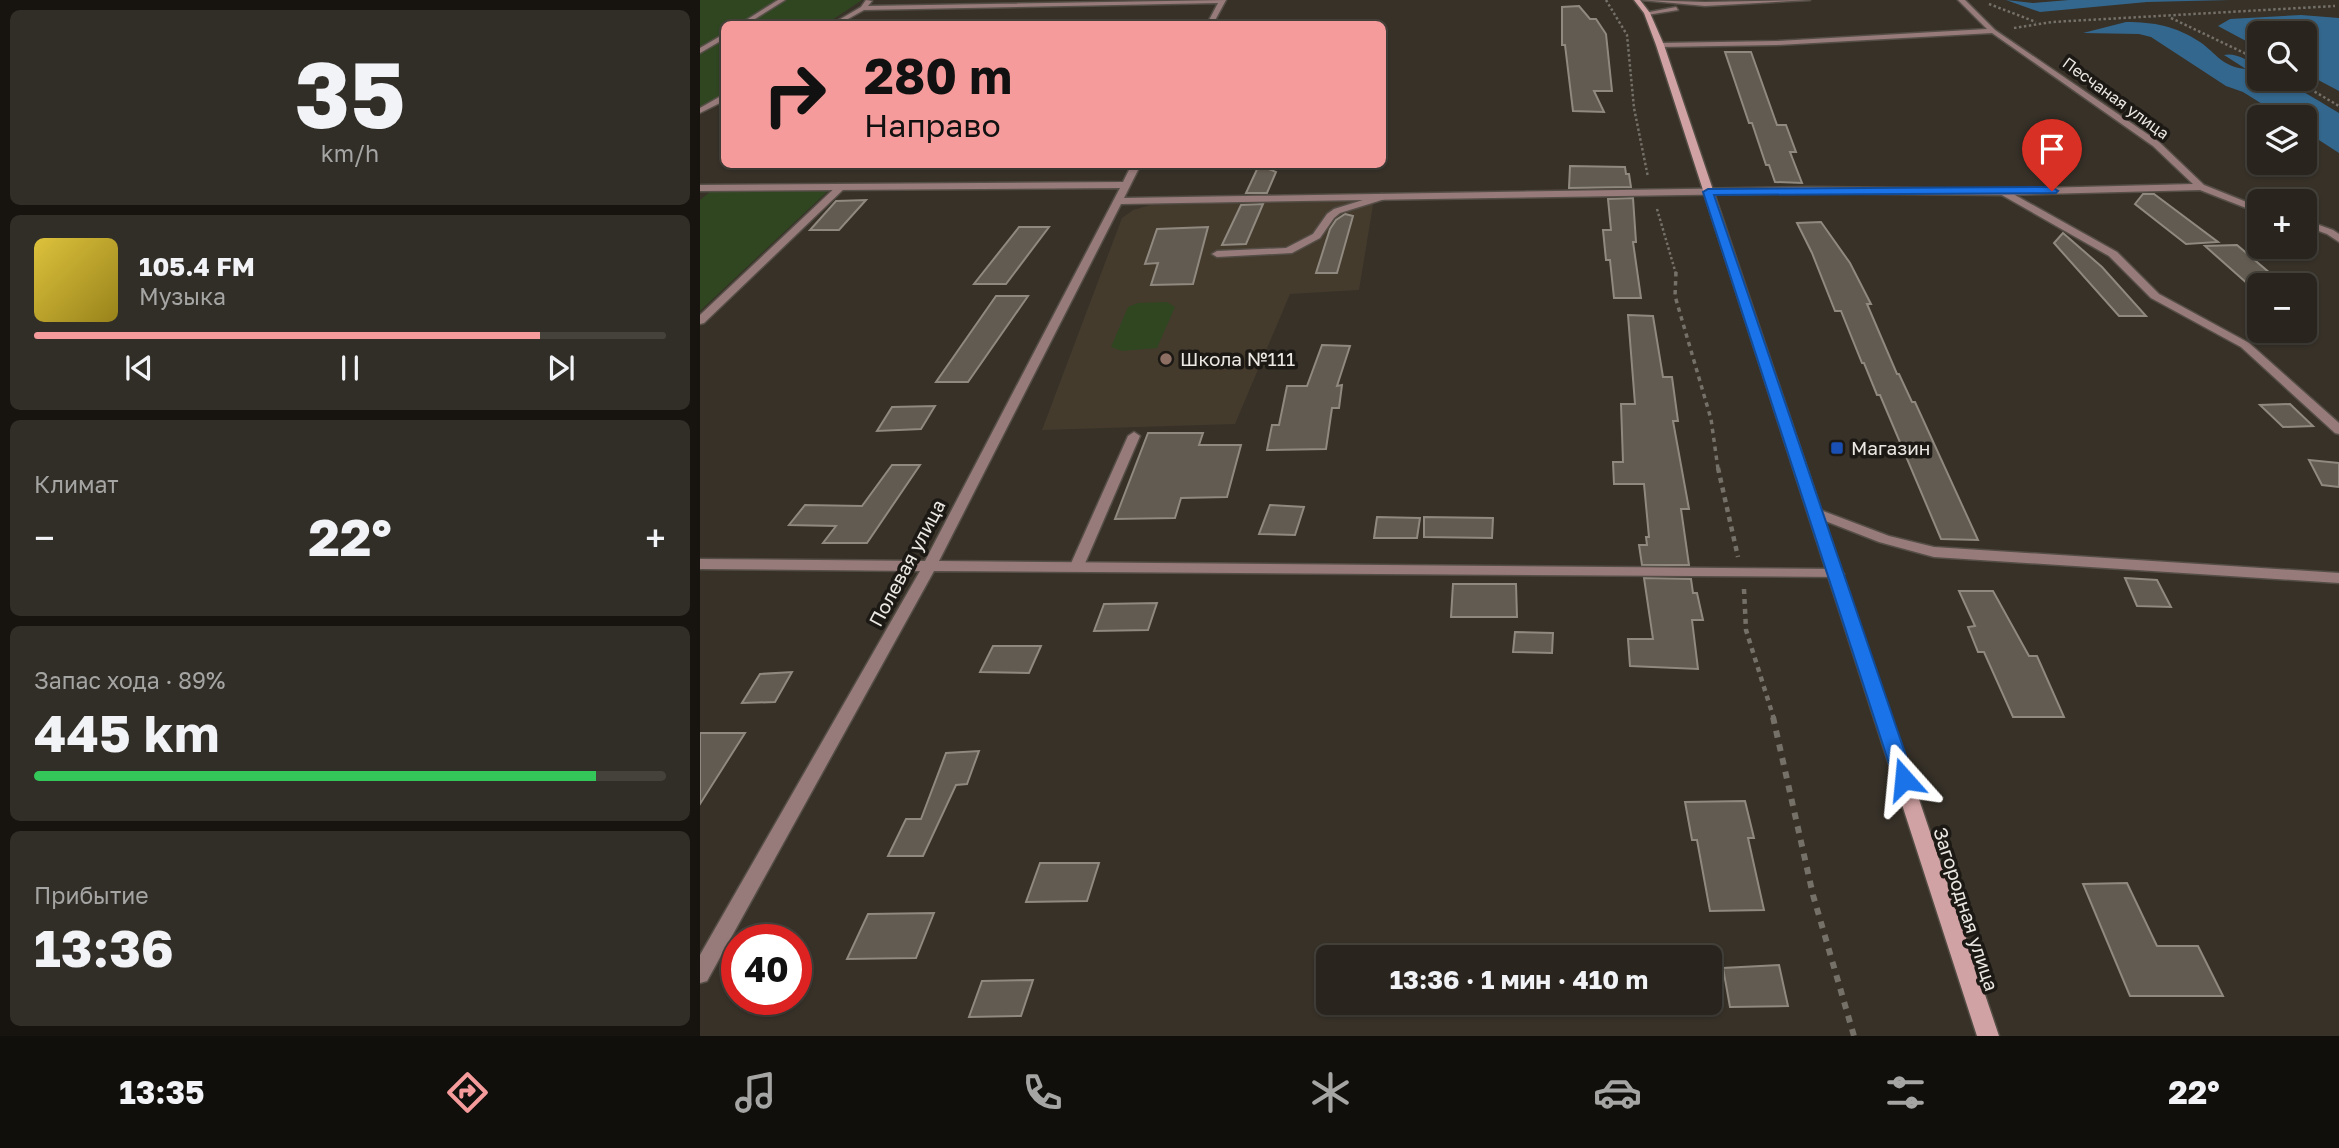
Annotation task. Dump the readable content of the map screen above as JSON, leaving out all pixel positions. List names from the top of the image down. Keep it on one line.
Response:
{"streets":{"street":["Песчаная улица","Полевая улица","Загородная улица"]},"places":{"other":["Школа №111"],"transit":["Магазин"]},"page":{"tile":[["35","km/h"],"Климат",["Запас хода · 89%","445 km"],["Прибытие","13:36"]],"map_buttons":["+","−"],"turn":["280 m","Направо"],"song":["105.4 FM","Музыка"],"heat":["−","22°","+"],"limit":"40","trip":"13:36 · 1 мин · 410 m","tabs":["13:35","22°"]}}
